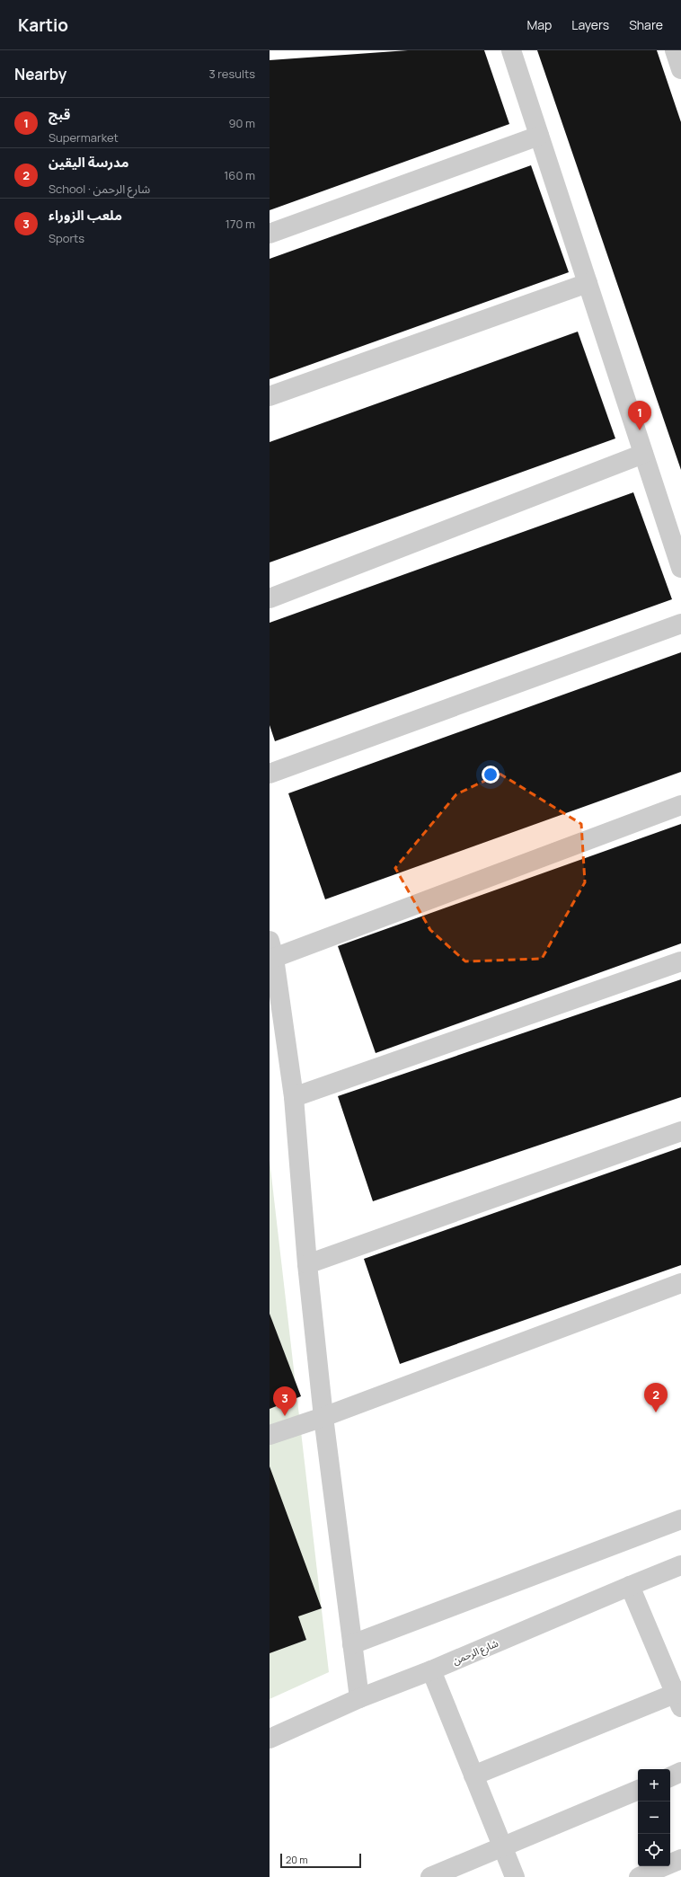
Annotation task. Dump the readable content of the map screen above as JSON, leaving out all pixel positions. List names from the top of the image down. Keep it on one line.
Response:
{"streets":{"street":["شارع الرحمن"]},"scale_bar":"20 m","page":{"header":"Kartio","nav":["Map","Layers","Share"],"heading":["Nearby","3 results"],"list":[{"mark":"1","name":"قبج","note":"Supermarket","value":"90 m"},{"mark":"2","name":"مدرسة اليقين","note":"School · شارع الرحمن","value":"160 m"},{"mark":"3","name":"ملعب الزوراء","note":"Sports","value":"170 m"}],"pins":["1","2","3"],"map_buttons":["+","−"],"scale":"20 m"}}
